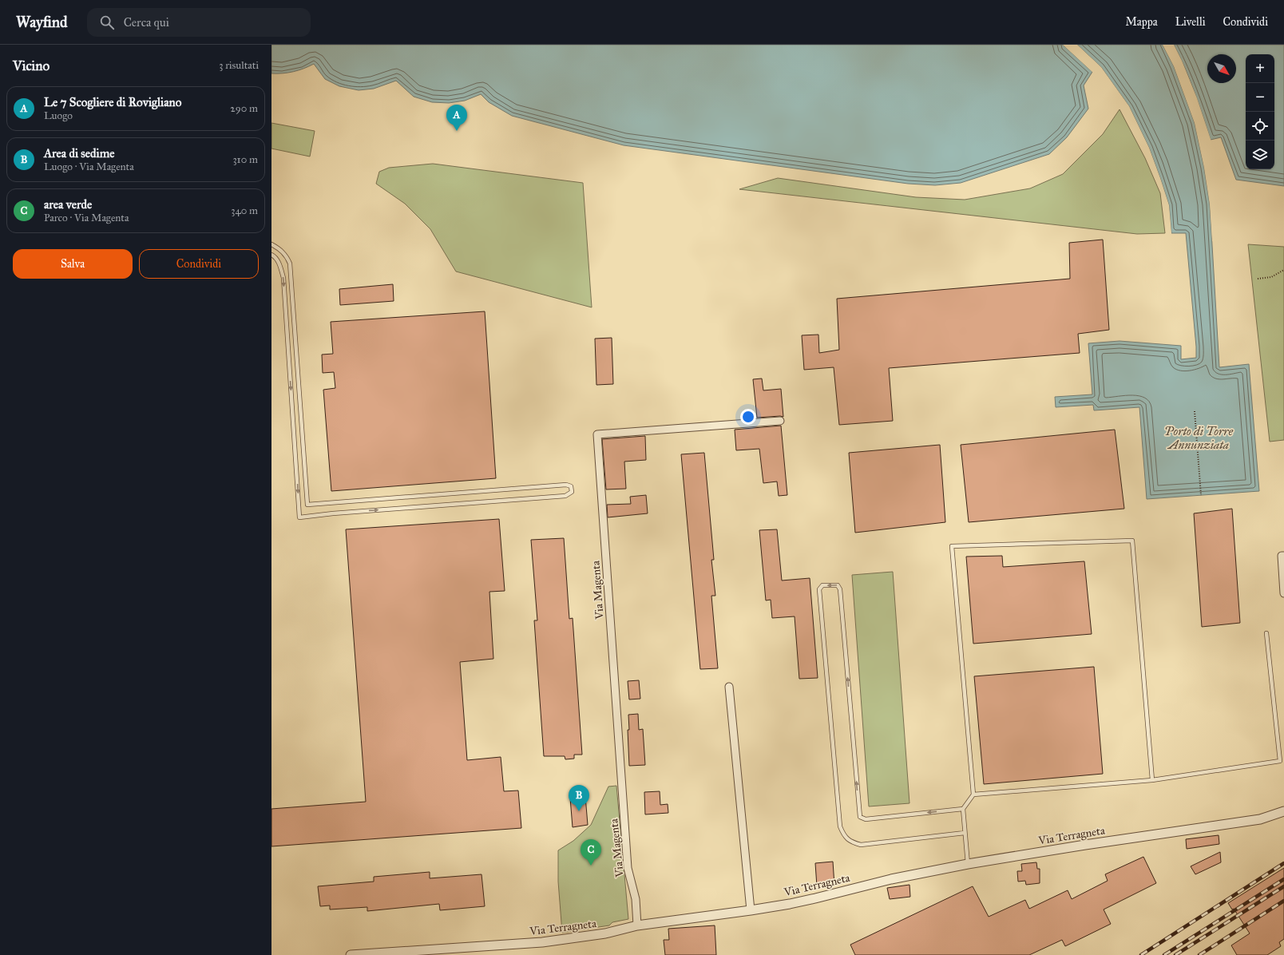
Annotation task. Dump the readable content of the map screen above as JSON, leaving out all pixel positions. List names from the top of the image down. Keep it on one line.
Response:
{"streets":{"street":["Via Magenta","Via Terragneta"]},"crossings":[["Via Magenta","Via Terragneta"]],"water":["Porto di Torre Annunziata"],"north":"bottom right","page":{"header":"Wayfind","search":"Cerca qui","nav":["Mappa","Livelli","Condividi"],"heading":["Vicino","3 risultati"],"map_buttons":["+","−"],"list":[{"mark":"A","name":"Le 7 Scogliere di Rovigliano","note":"Luogo","value":"290 m"},{"mark":"B","name":"Area di sedime","note":"Luogo · Via Magenta","value":"310 m"},{"mark":"C","name":"area verde","note":"Parco · Via Magenta","value":"340 m"}],"pins":["A","B","C"],"buttons":["Salva","Condividi"]}}
